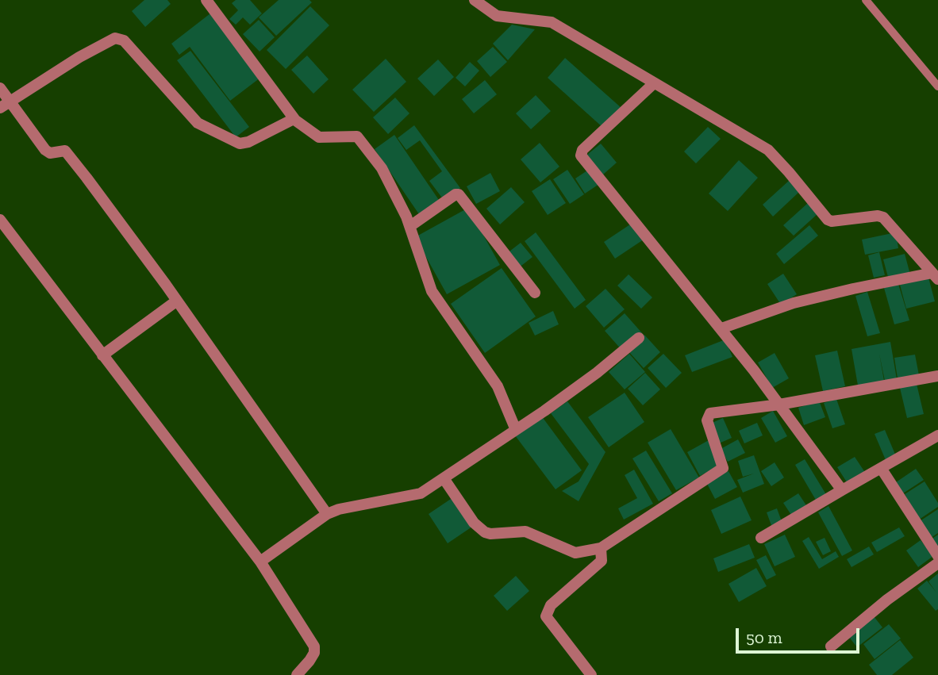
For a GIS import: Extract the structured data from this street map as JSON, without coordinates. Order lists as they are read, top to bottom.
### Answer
{
  "scale_bar": "50 m"
}
